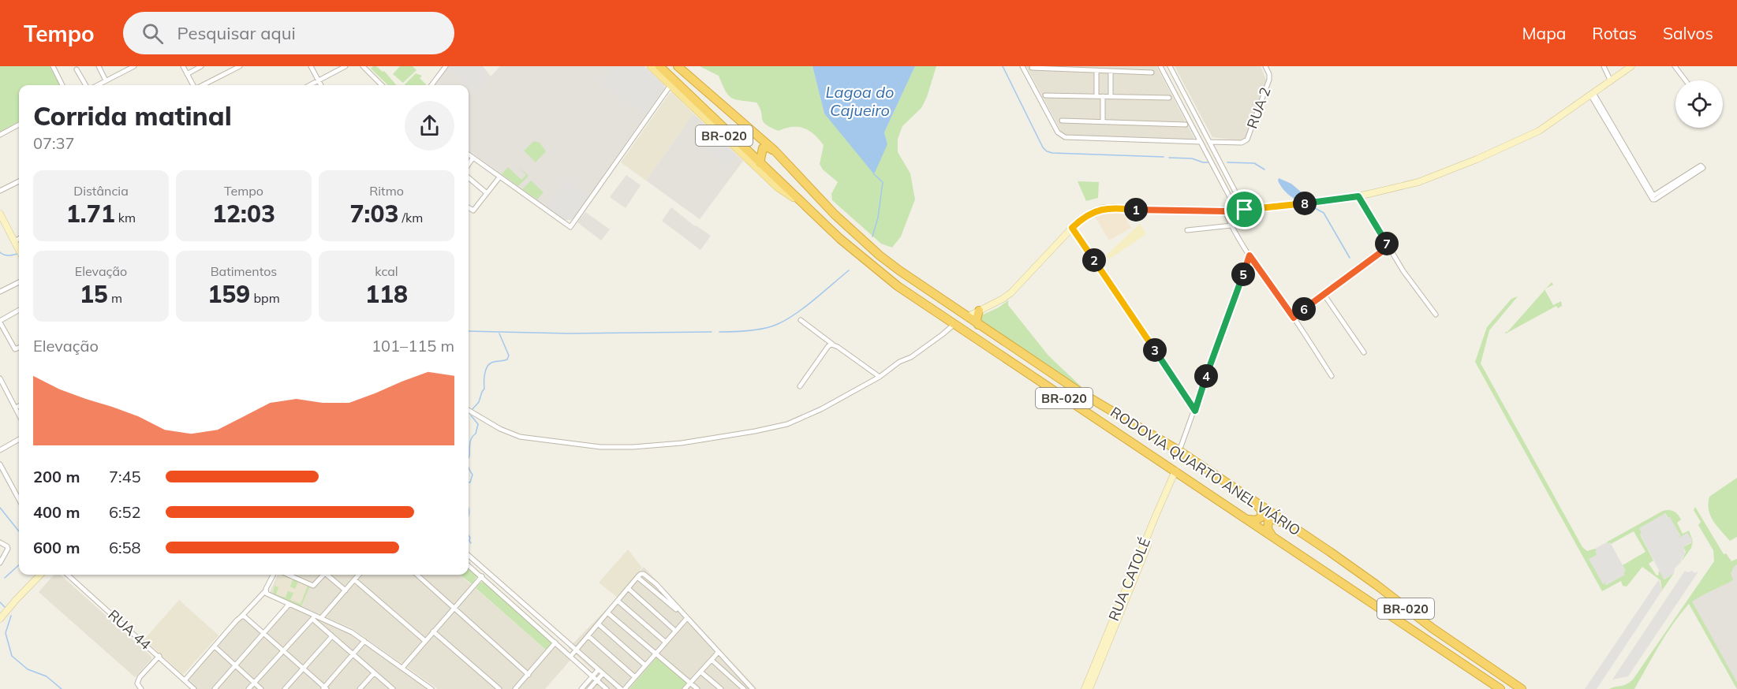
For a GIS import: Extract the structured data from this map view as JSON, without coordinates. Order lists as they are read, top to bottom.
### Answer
{
  "streets": {
    "highway": ["BR-020", "RODOVIA QUARTO ANEL VIÁRIO"],
    "street": ["RUA 2", "RUA CATOLÉ", "RUA 44"]
  },
  "crossings": [
    ["BR-020", "RODOVIA QUARTO ANEL VIÁRIO"],
    ["RODOVIA QUARTO ANEL VIÁRIO", "RUA CATOLÉ"]
  ],
  "water": ["Lagoa do Cajueiro"],
  "page": {
    "header": "Tempo",
    "search": "Pesquisar aqui",
    "nav": ["Mapa", "Rotas", "Salvos"],
    "heading": ["Corrida matinal", "07:37"],
    "stats": [
      ["Distância", "1.71 km"],
      ["Tempo", "12:03"],
      ["Ritmo", "7:03 /km"],
      ["Elevação", "15 m"],
      ["Batimentos", "159 bpm"],
      ["kcal", "118"]
    ],
    "pins": [
      "8",
      "1",
      "7",
      "2",
      "5",
      "6",
      "3",
      "4"
    ],
    "chart": ["Elevação", "101–115 m"],
    "list": [
      {
        "name": "200 m",
        "note": "7:45"
      },
      {
        "name": "400 m",
        "note": "6:52"
      },
      {
        "name": "600 m",
        "note": "6:58"
      }
    ]
  }
}
